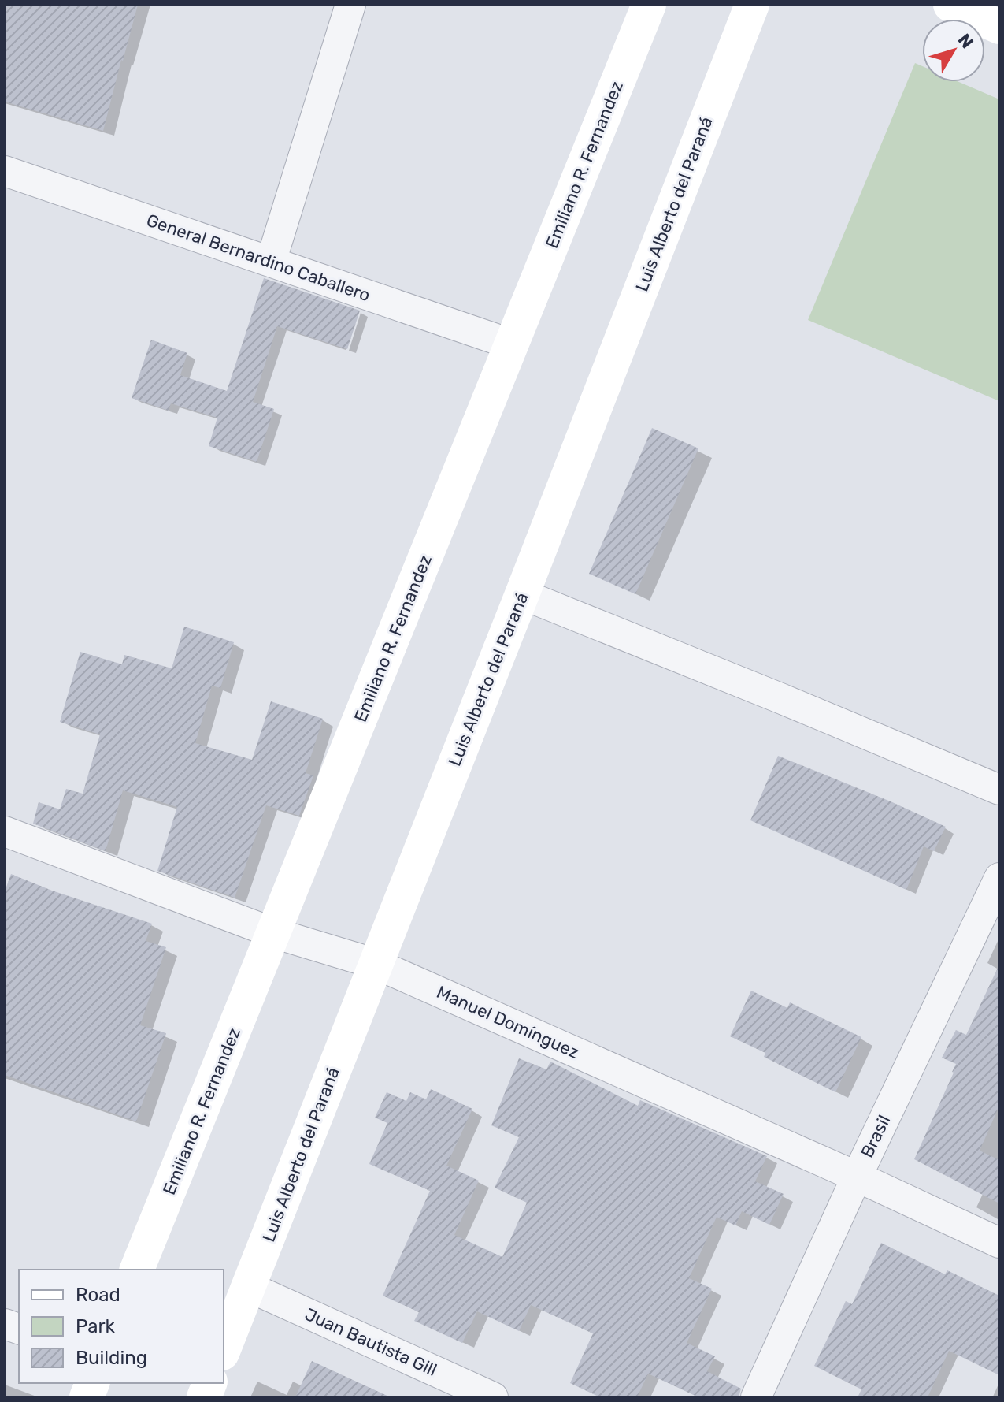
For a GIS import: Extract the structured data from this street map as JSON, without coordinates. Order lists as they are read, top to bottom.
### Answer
{
  "streets": {
    "main road": ["Emiliano R. Fernandez", "Luis Alberto del Paraná"],
    "street": [
      "General Bernardino Caballero",
      "Manuel Domínguez",
      "Brasil",
      "Juan Bautista Gill"
    ]
  },
  "crossings": [
    ["Emiliano R. Fernandez", "General Bernardino Caballero"],
    ["Emiliano R. Fernandez", "Manuel Domínguez"],
    ["Luis Alberto del Paraná", "Manuel Domínguez"],
    ["Luis Alberto del Paraná", "Juan Bautista Gill"],
    ["Manuel Domínguez", "Brasil"]
  ],
  "legend": ["Road", "Park", "Building"],
  "north": "top right"
}
